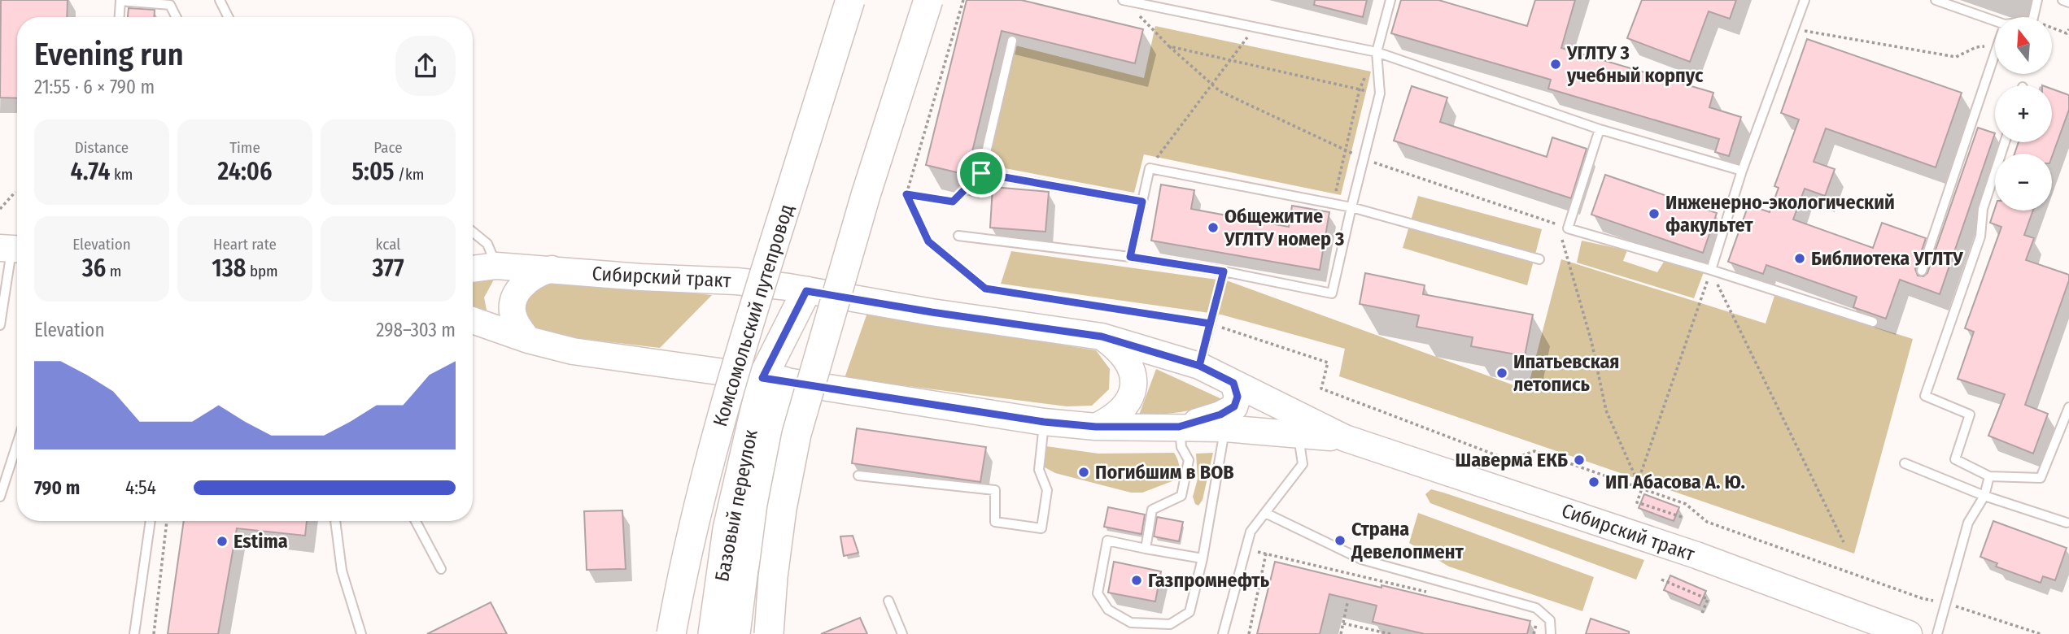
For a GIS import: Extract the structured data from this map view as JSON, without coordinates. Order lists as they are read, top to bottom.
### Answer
{
  "streets": {
    "main road": ["Сибирский тракт", "Комсомольский путепровод", "Базовый переулок"]
  },
  "crossings": [
    ["Сибирский тракт", "Комсомольский путепровод"],
    ["Сибирский тракт", "Базовый переулок"],
    ["Комсомольский путепровод", "Базовый переулок"]
  ],
  "places": [
    "УГЛТУ 3 учебный корпус",
    "Инженерно-экологический факультет",
    "Общежитие УГЛТУ номер 3",
    "Библиотека УГЛТУ",
    "Ипатьевская летопись",
    "Шаверма ЕКБ",
    "Погибшим в ВОВ",
    "ИП Абасова А. Ю.",
    "Страна Девелопмент",
    "Estima",
    "Газпромнефть"
  ],
  "north": "top",
  "page": {
    "map_buttons": ["+", "−"],
    "heading": ["Evening run", "21:55 · 6 × 790 m"],
    "stats": [
      ["Distance", "4.74 km"],
      ["Time", "24:06"],
      ["Pace", "5:05 /km"],
      ["Elevation", "36 m"],
      ["Heart rate", "138 bpm"],
      ["kcal", "377"]
    ],
    "chart": ["Elevation", "298–303 m"],
    "list": [
      {
        "name": "790 m",
        "note": "4:54"
      }
    ]
  }
}
